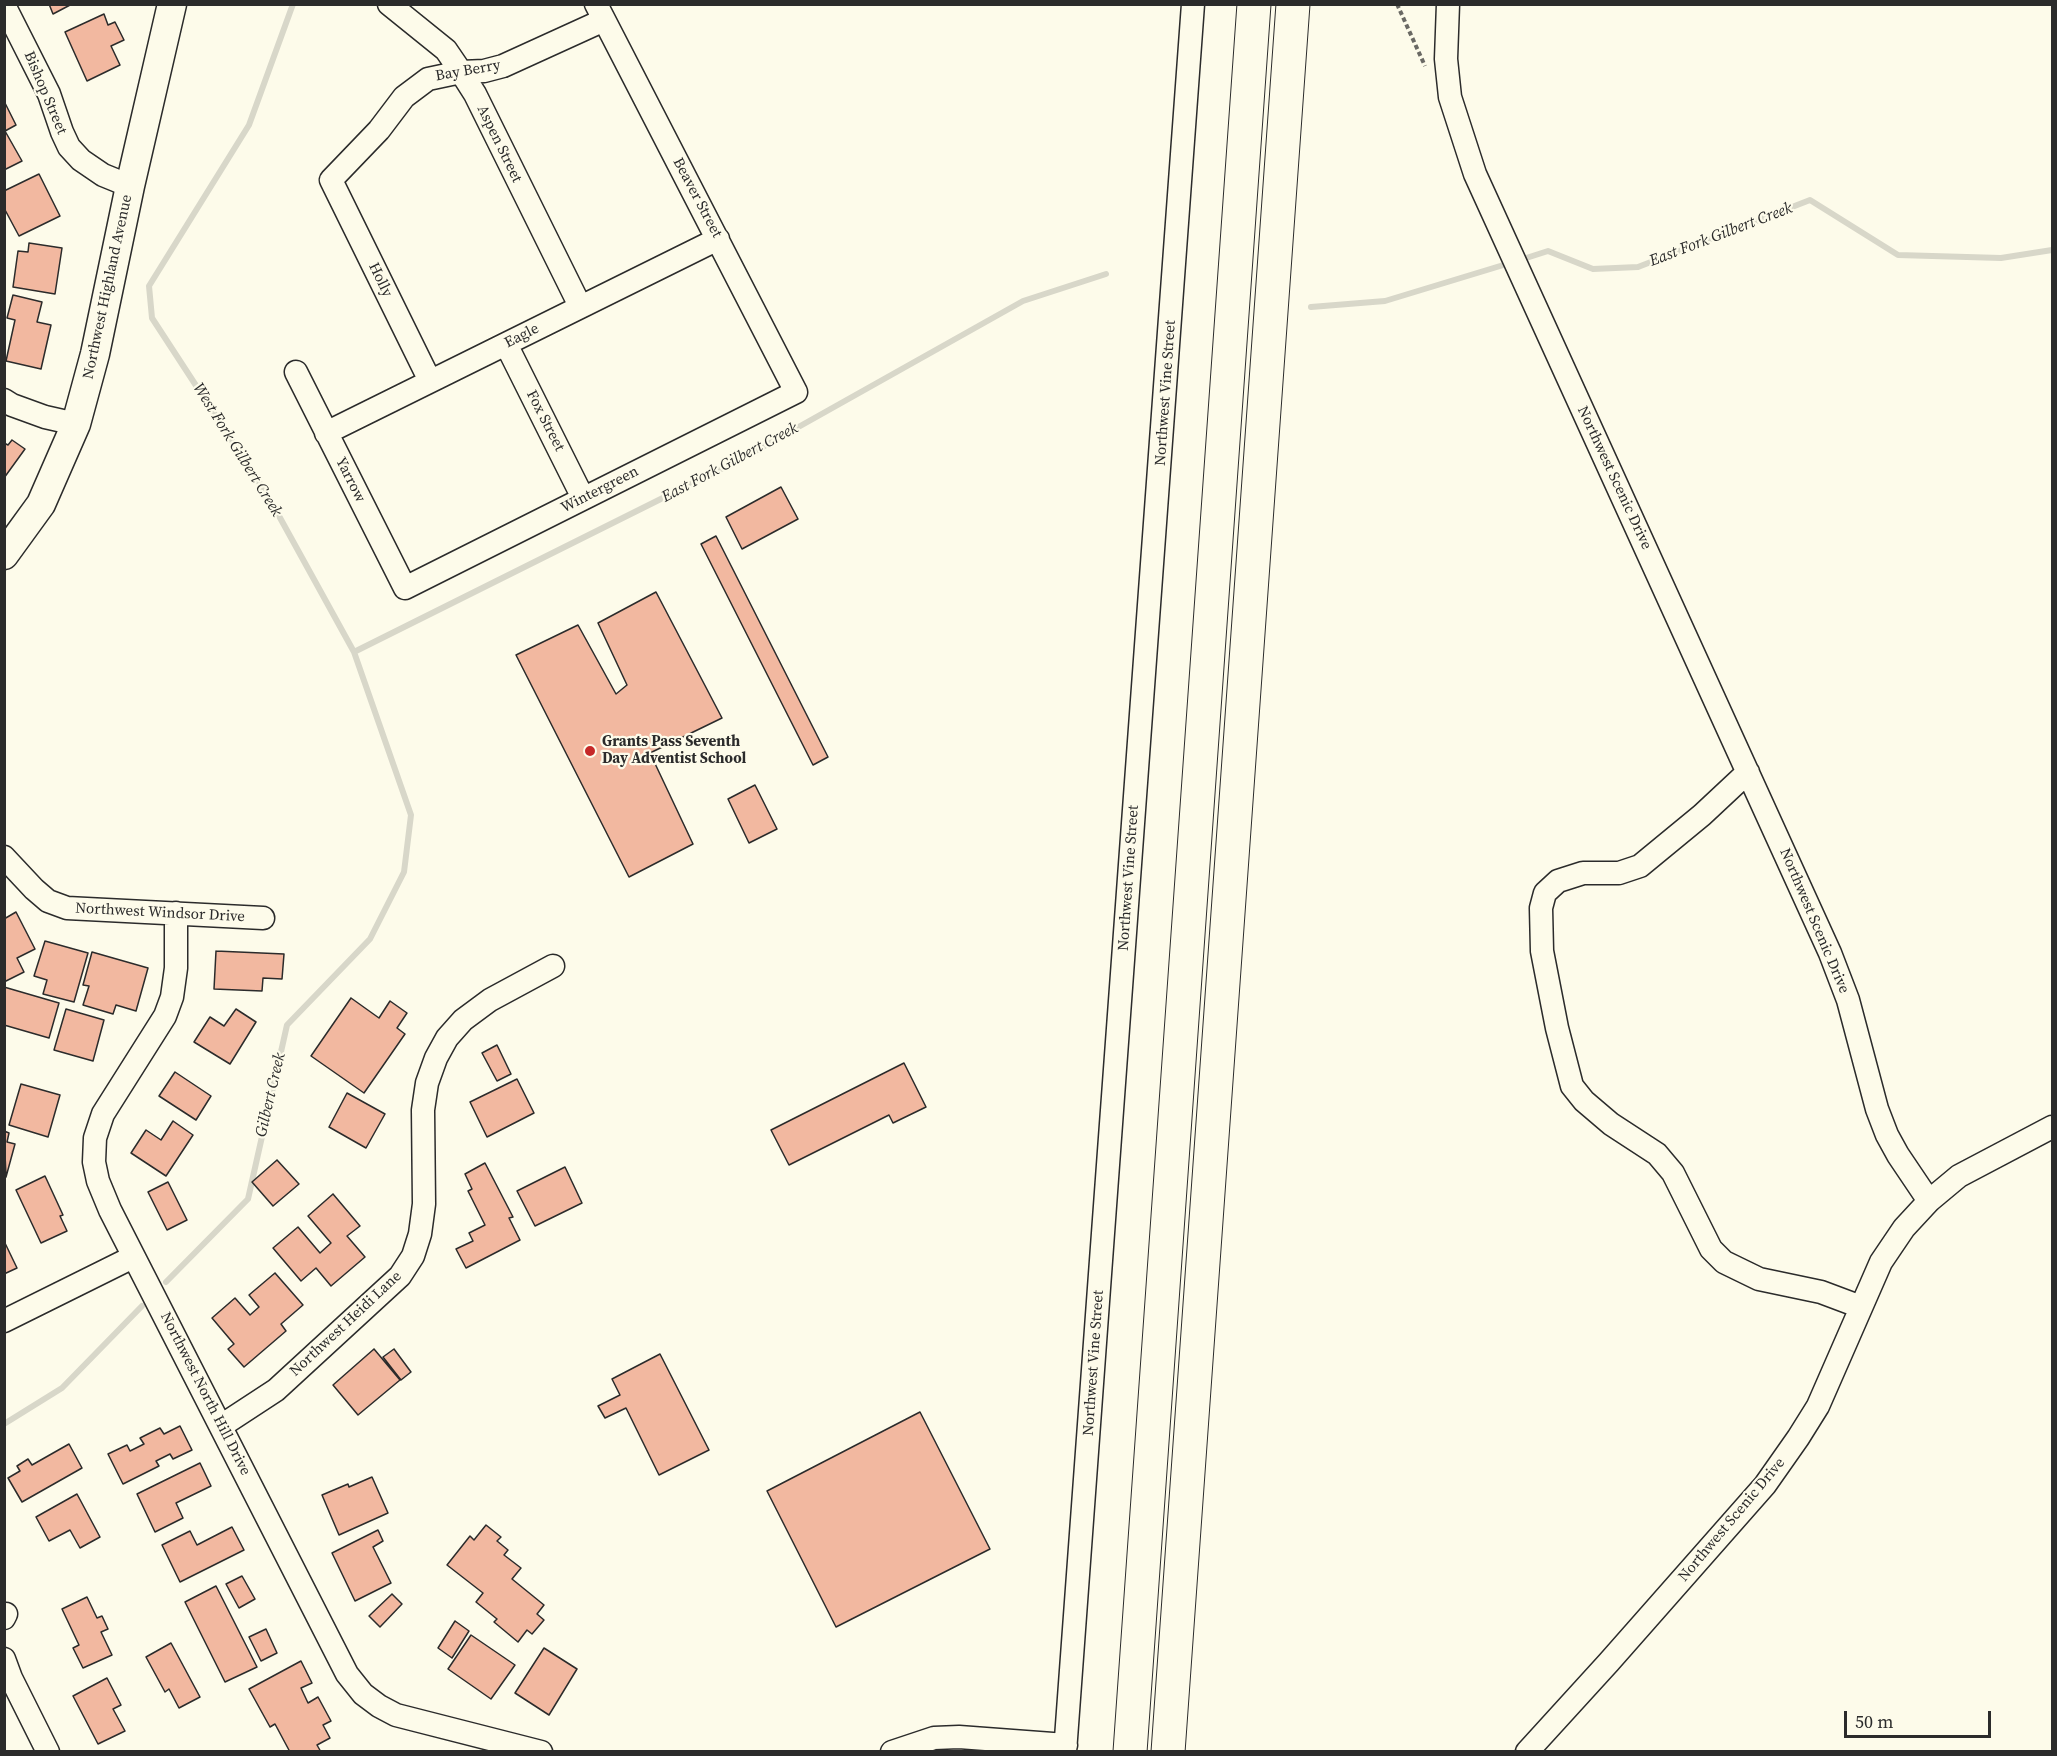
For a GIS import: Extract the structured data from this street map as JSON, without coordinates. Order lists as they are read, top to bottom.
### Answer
{
  "streets": {
    "main road": ["Northwest Highland Avenue"],
    "street": [
      "Bay Berry",
      "Bishop Street",
      "Aspen Street",
      "Beaver Street",
      "Holly",
      "Eagle",
      "Northwest Vine Street",
      "Fox Street",
      "Northwest Scenic Drive",
      "Yarrow",
      "Wintergreen",
      "Northwest Windsor Drive",
      "Northwest Heidi Lane",
      "Northwest North Hill Drive"
    ]
  },
  "crossings": [
    ["Bay Berry", "Aspen Street"],
    ["Bay Berry", "Beaver Street"],
    ["Bay Berry", "Holly"],
    ["Bishop Street", "Northwest Highland Avenue"],
    ["Aspen Street", "Eagle"],
    ["Beaver Street", "Eagle"],
    ["Beaver Street", "Wintergreen"],
    ["Holly", "Eagle"],
    ["Eagle", "Fox Street"],
    ["Eagle", "Yarrow"],
    ["Fox Street", "Wintergreen"],
    ["Yarrow", "Wintergreen"],
    ["Northwest Windsor Drive", "Northwest North Hill Drive"],
    ["Northwest Heidi Lane", "Northwest North Hill Drive"]
  ],
  "water": ["East Fork Gilbert Creek", "West Fork Gilbert Creek", "Gilbert Creek"],
  "places": ["Grants Pass Seventh Day Adventist School"],
  "scale_bar": "50 m"
}
